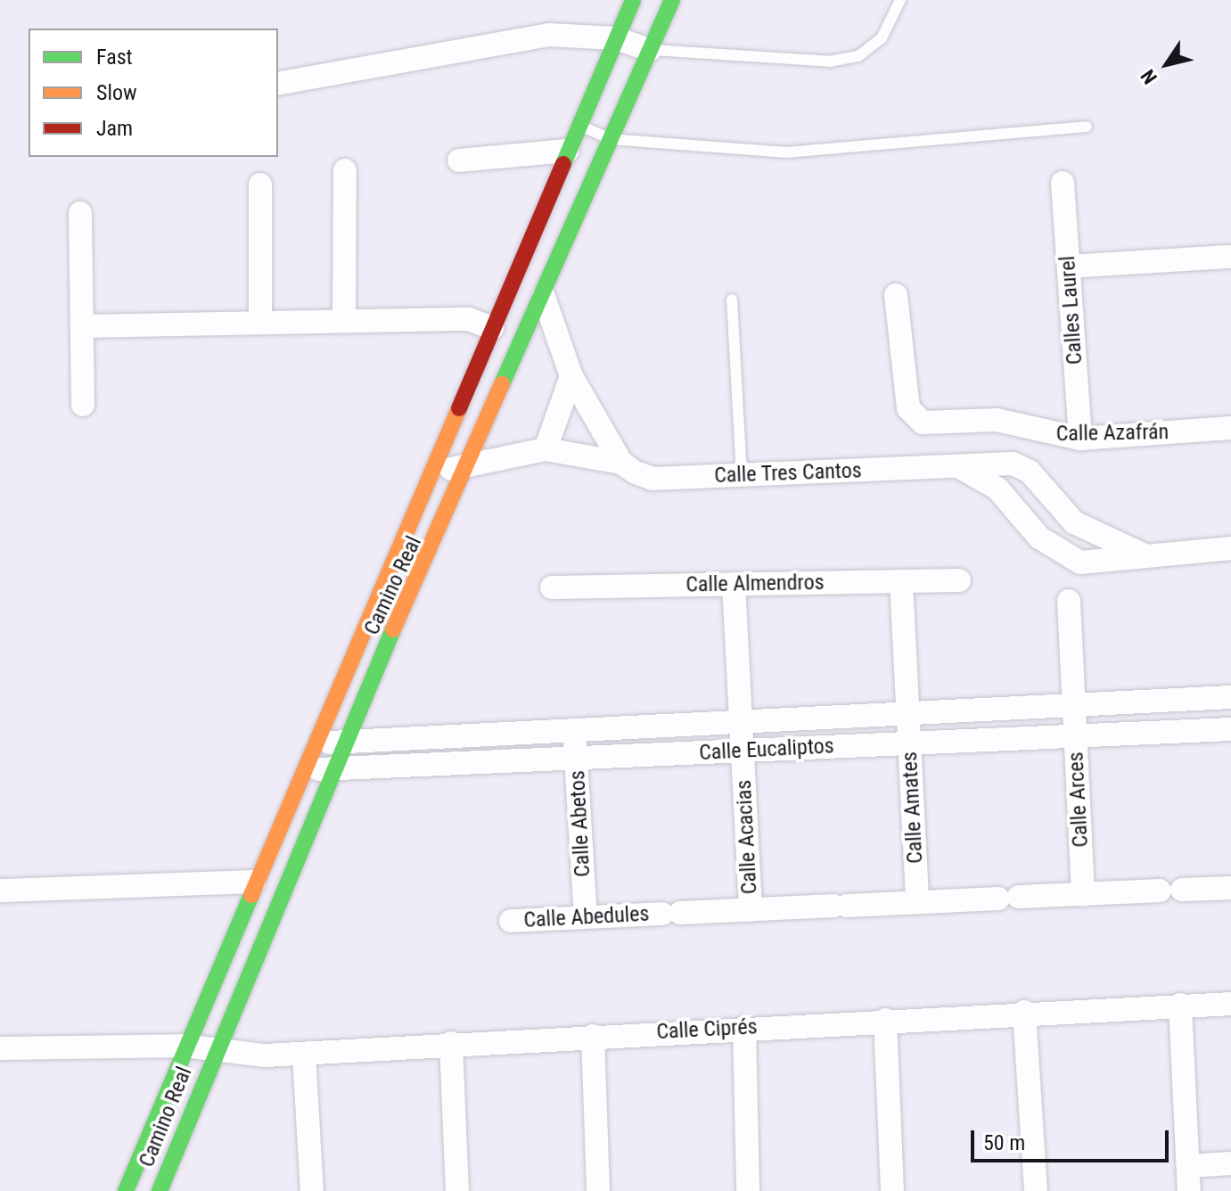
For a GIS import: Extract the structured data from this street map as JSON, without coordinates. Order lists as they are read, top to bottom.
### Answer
{
  "streets": {
    "street": [
      "Calles Laurel",
      "Calle Azafrán",
      "Calle Tres Cantos",
      "Calle Almendros",
      "Camino Real",
      "Calle Eucaliptos",
      "Calle Arces",
      "Calle Amates",
      "Calle Abetos",
      "Calle Acacias",
      "Calle Abedules",
      "Calle Ciprés"
    ]
  },
  "crossings": [
    ["Calles Laurel", "Calle Azafrán"],
    ["Calle Tres Cantos", "Camino Real"],
    ["Calle Almendros", "Calle Amates"],
    ["Calle Almendros", "Calle Acacias"],
    ["Camino Real", "Calle Eucaliptos"],
    ["Camino Real", "Calle Ciprés"],
    ["Calle Eucaliptos", "Calle Arces"],
    ["Calle Eucaliptos", "Calle Amates"],
    ["Calle Eucaliptos", "Calle Abetos"],
    ["Calle Eucaliptos", "Calle Acacias"],
    ["Calle Arces", "Calle Abedules"],
    ["Calle Amates", "Calle Abedules"],
    ["Calle Abetos", "Calle Abedules"],
    ["Calle Acacias", "Calle Abedules"]
  ],
  "legend": ["Fast", "Slow", "Jam"],
  "scale_bar": "50 m",
  "north": "bottom left"
}
